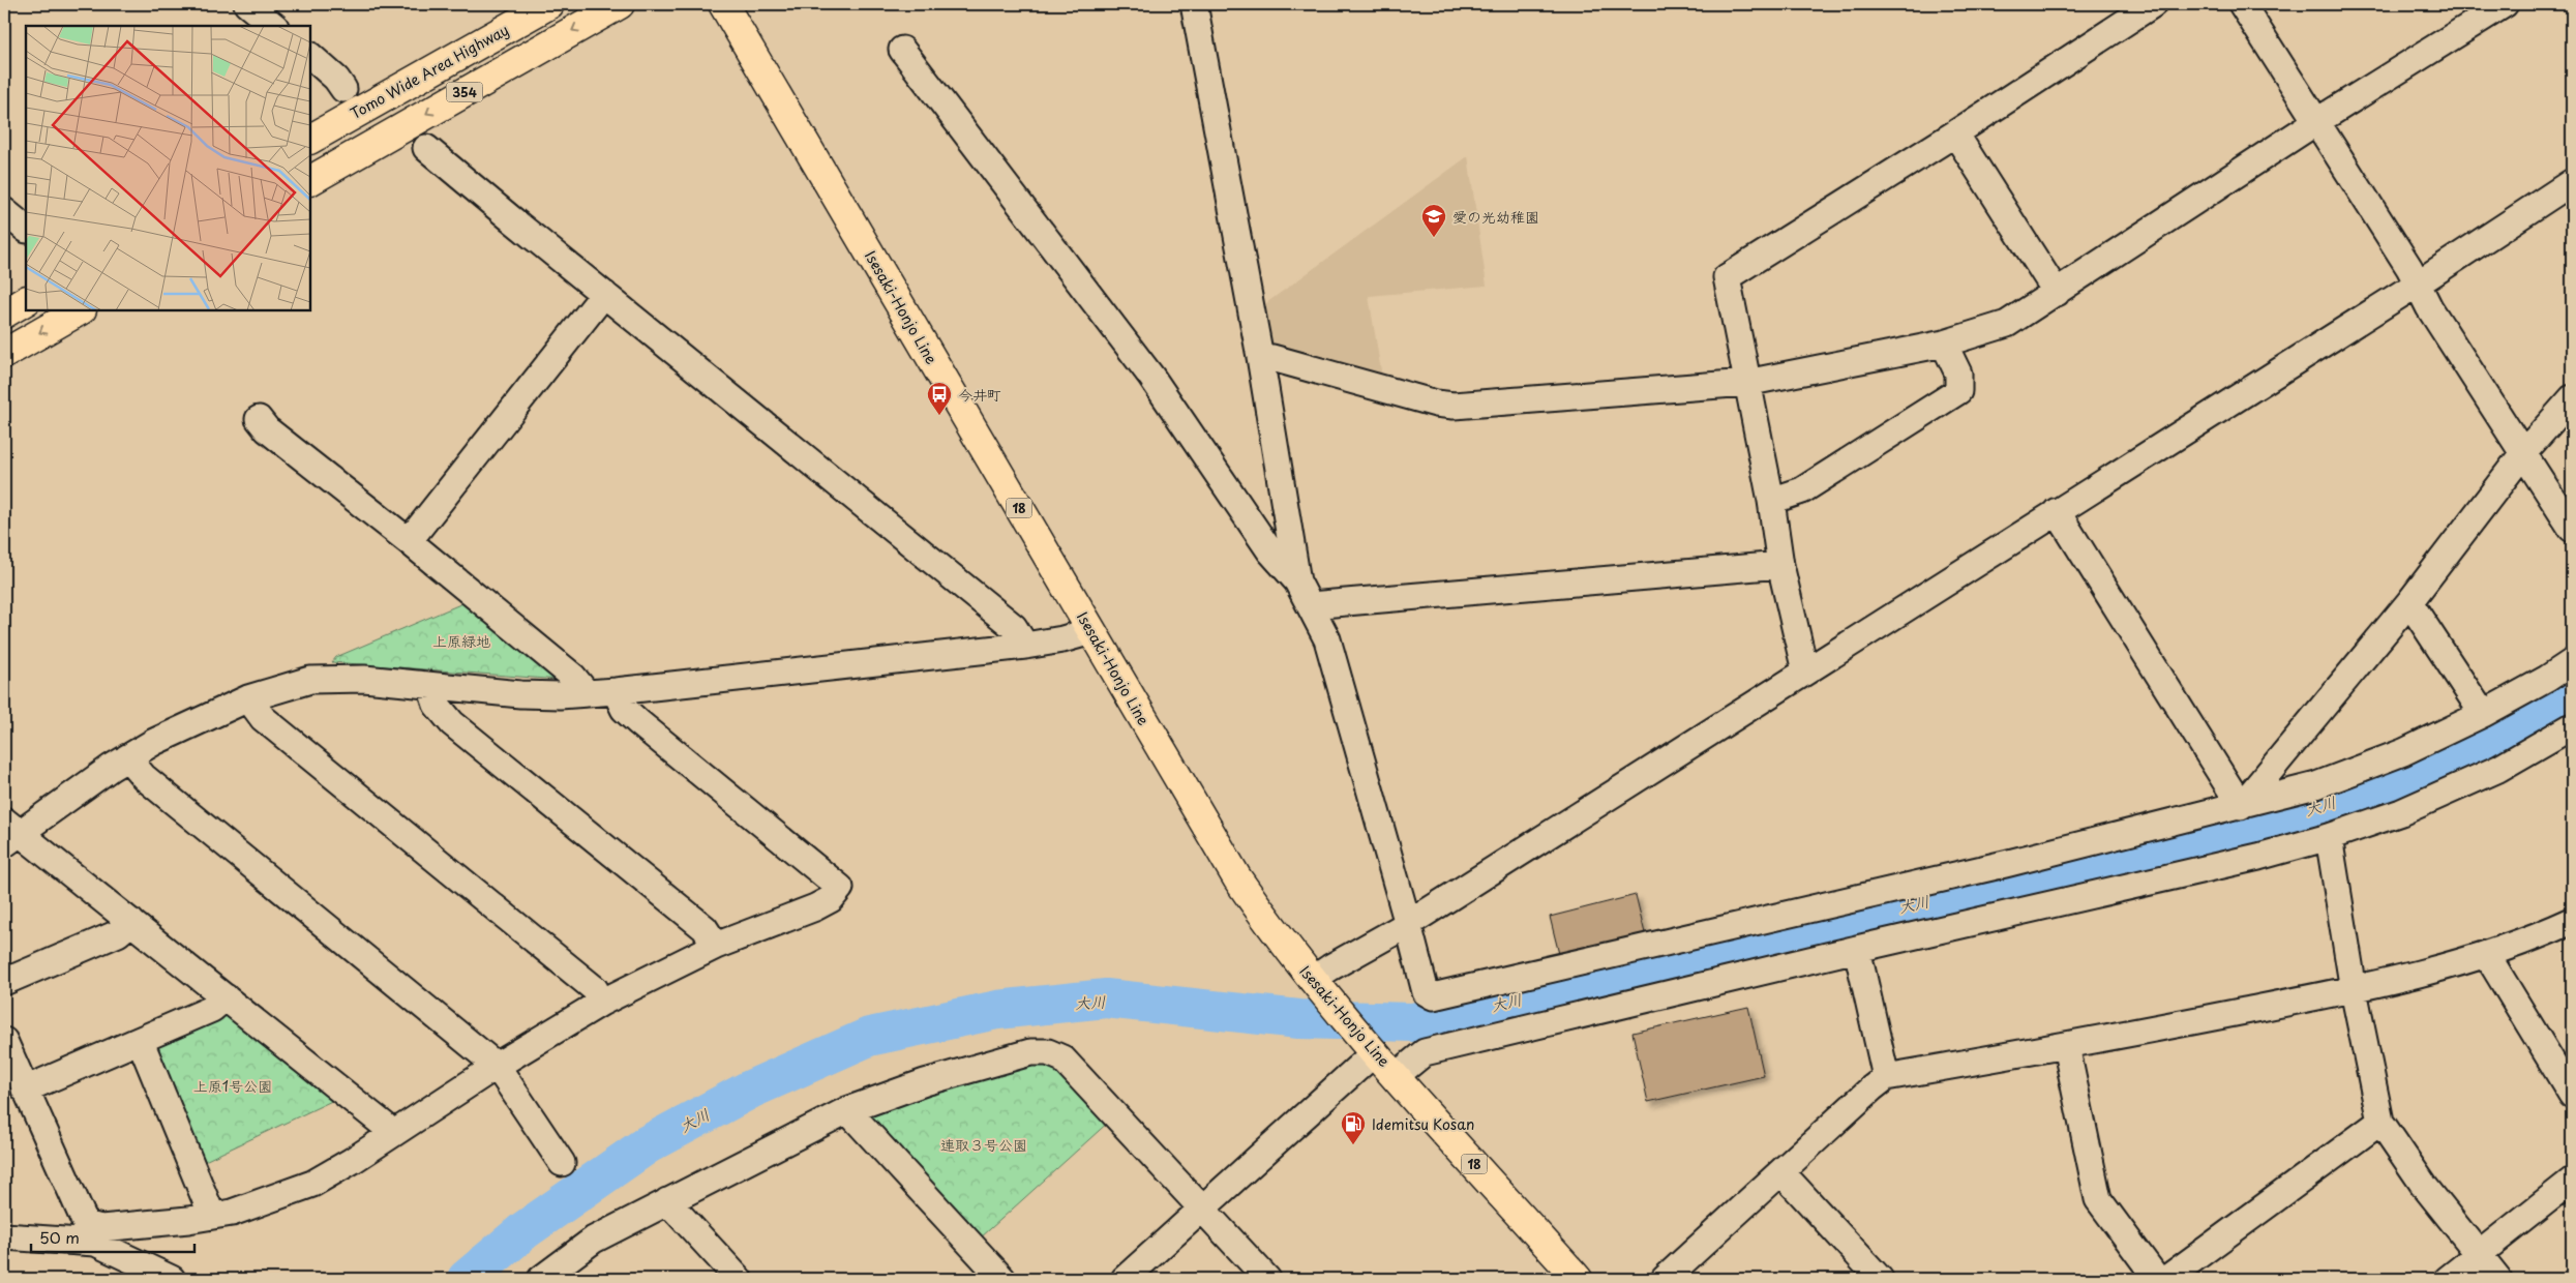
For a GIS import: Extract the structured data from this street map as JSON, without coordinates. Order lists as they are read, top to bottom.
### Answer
{
  "streets": {
    "main road": [
      "Tomo Wide Area Highway",
      "354",
      "Isesaki-Honjo Line",
      "18"
    ]
  },
  "water": ["大川"],
  "parks": ["上原緑地", "上原1号公園", "連取３号公園"],
  "places": {
    "school or university": ["愛の光幼稚園"],
    "bus stop": ["今井町"],
    "fuel station": ["Idemitsu Kosan"]
  },
  "scale_bar": "50 m"
}
